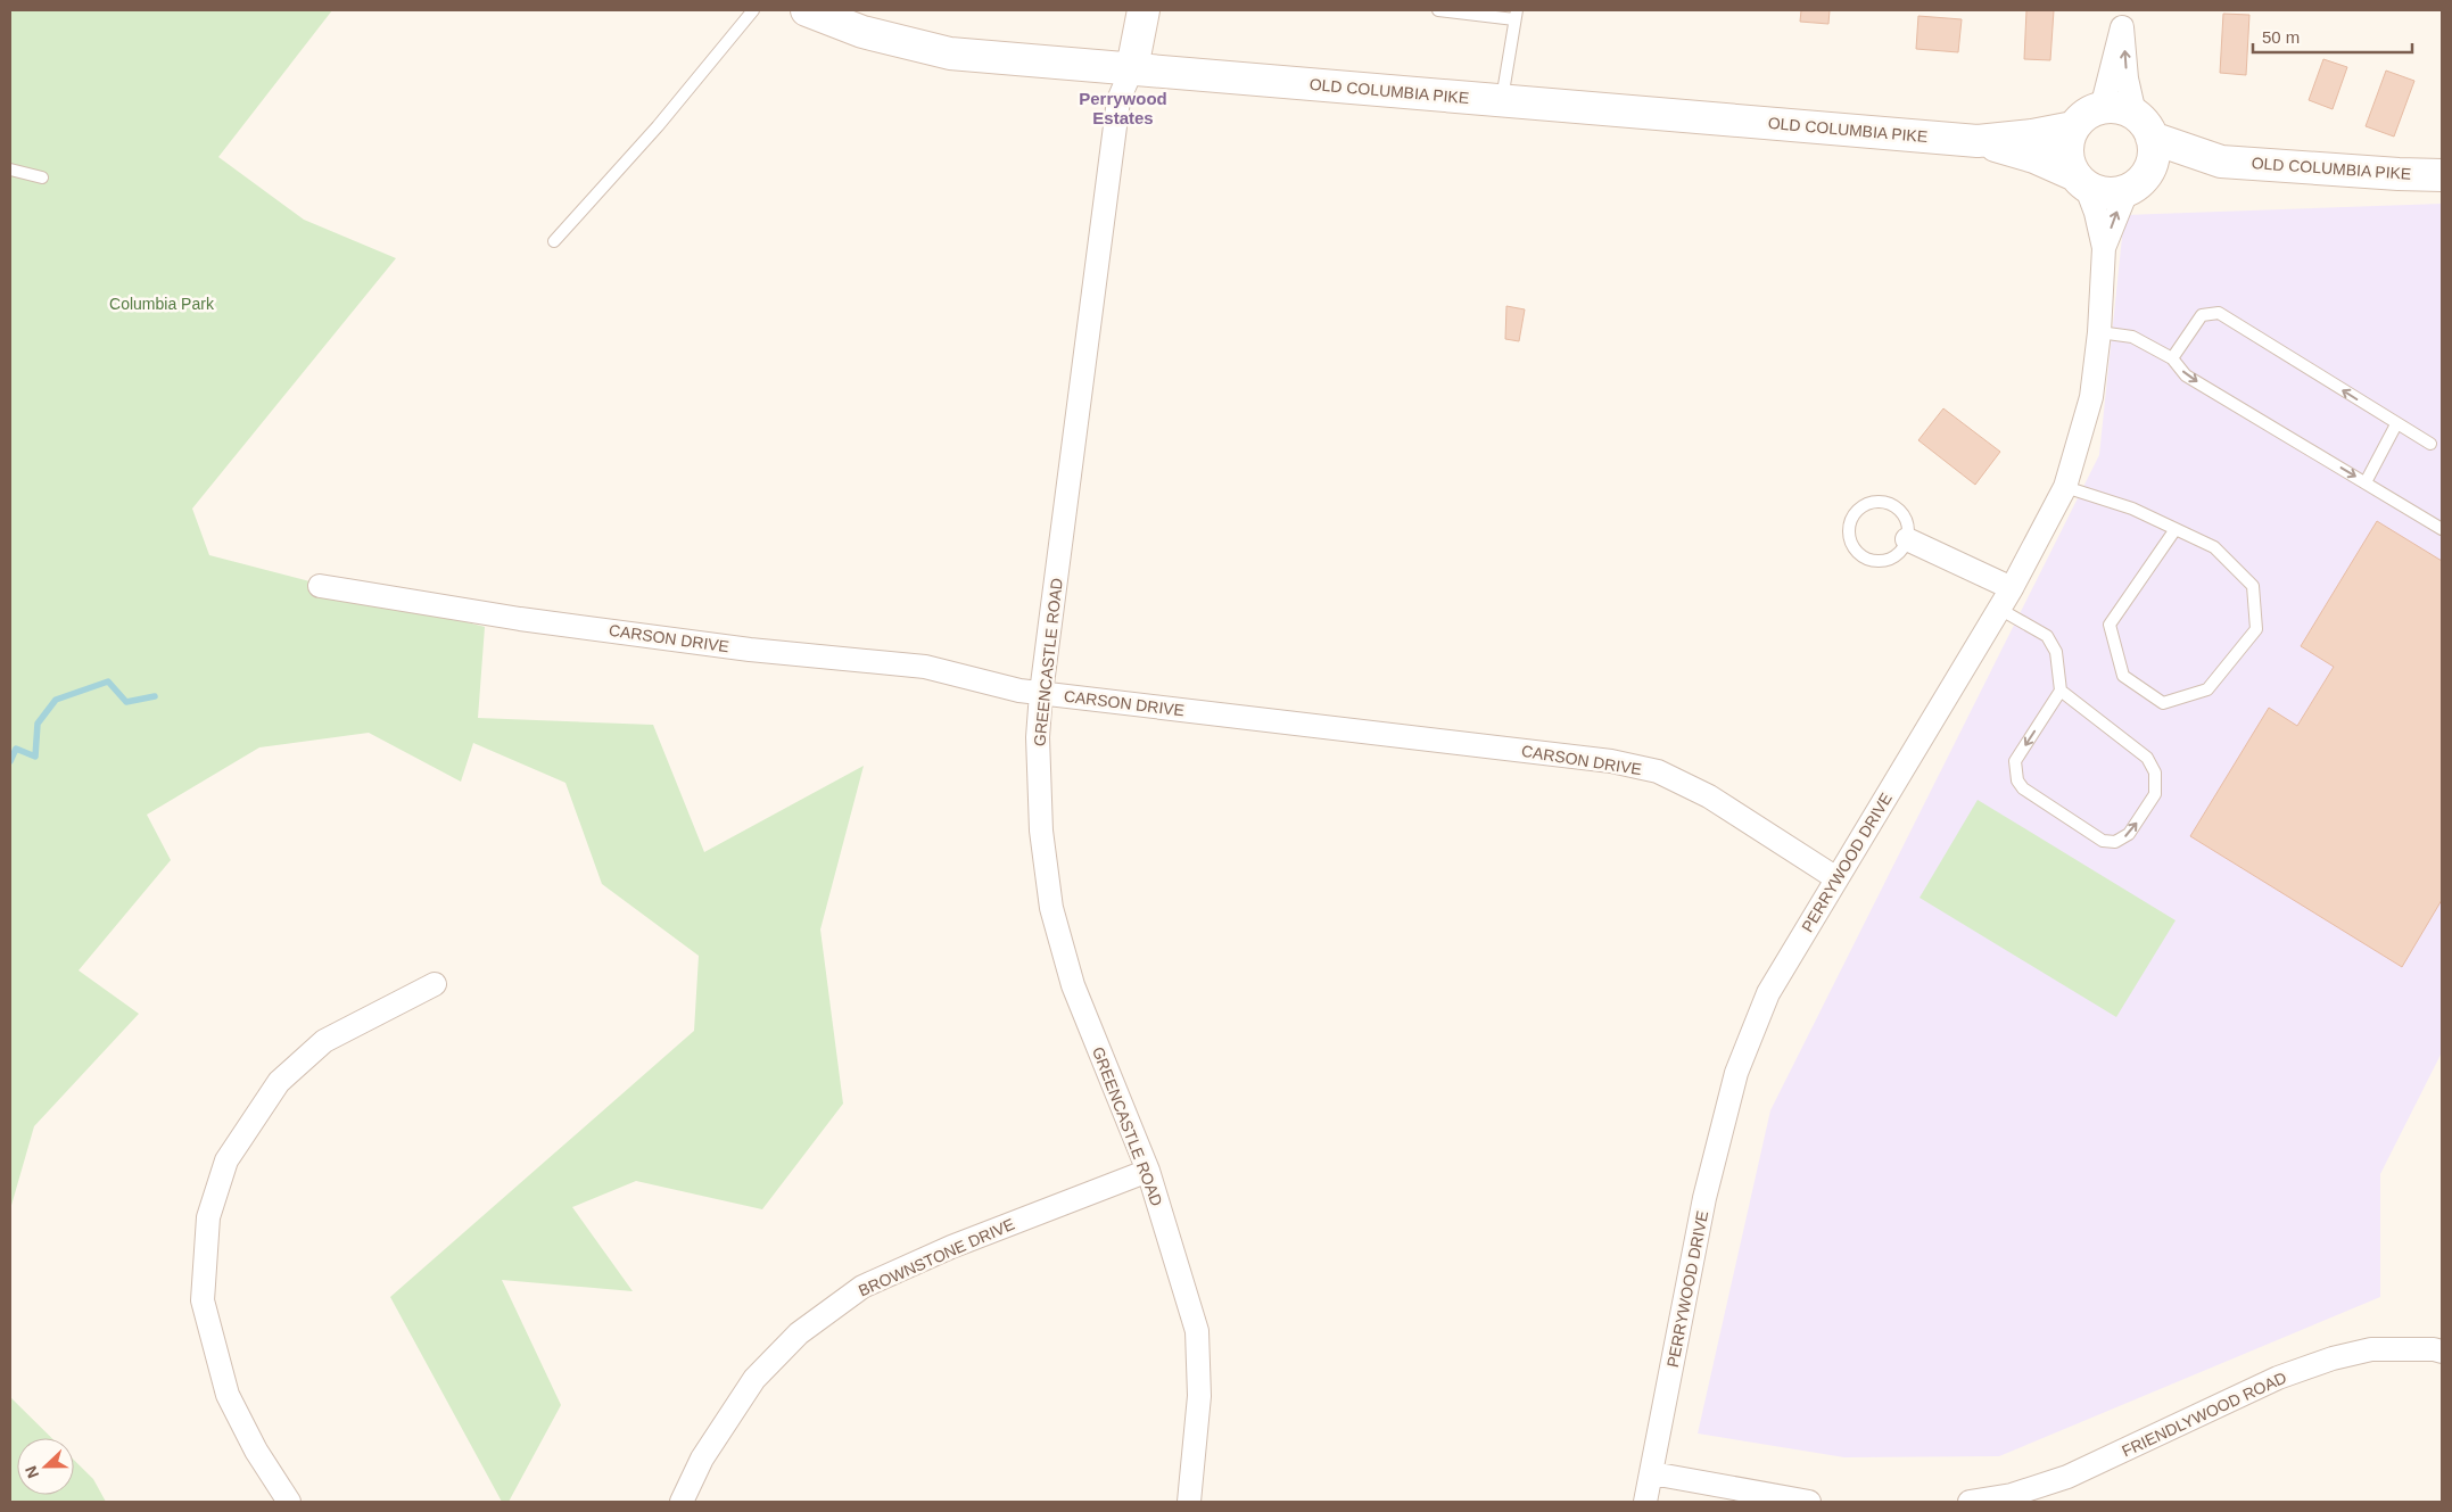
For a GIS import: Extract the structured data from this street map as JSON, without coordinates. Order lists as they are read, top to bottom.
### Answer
{
  "streets": {
    "main road": ["OLD COLUMBIA PIKE", "GREENCASTLE ROAD"],
    "street": [
      "CARSON DRIVE",
      "PERRYWOOD DRIVE",
      "BROWNSTONE DRIVE",
      "FRIENDLYWOOD ROAD"
    ]
  },
  "crossings": [
    ["OLD COLUMBIA PIKE", "GREENCASTLE ROAD"],
    ["OLD COLUMBIA PIKE", "PERRYWOOD DRIVE"],
    ["CARSON DRIVE", "GREENCASTLE ROAD"],
    ["CARSON DRIVE", "PERRYWOOD DRIVE"],
    ["GREENCASTLE ROAD", "BROWNSTONE DRIVE"]
  ],
  "districts": ["Perrywood Estates"],
  "parks": ["Columbia Park"],
  "scale_bar": "50 m",
  "north": "left"
}
